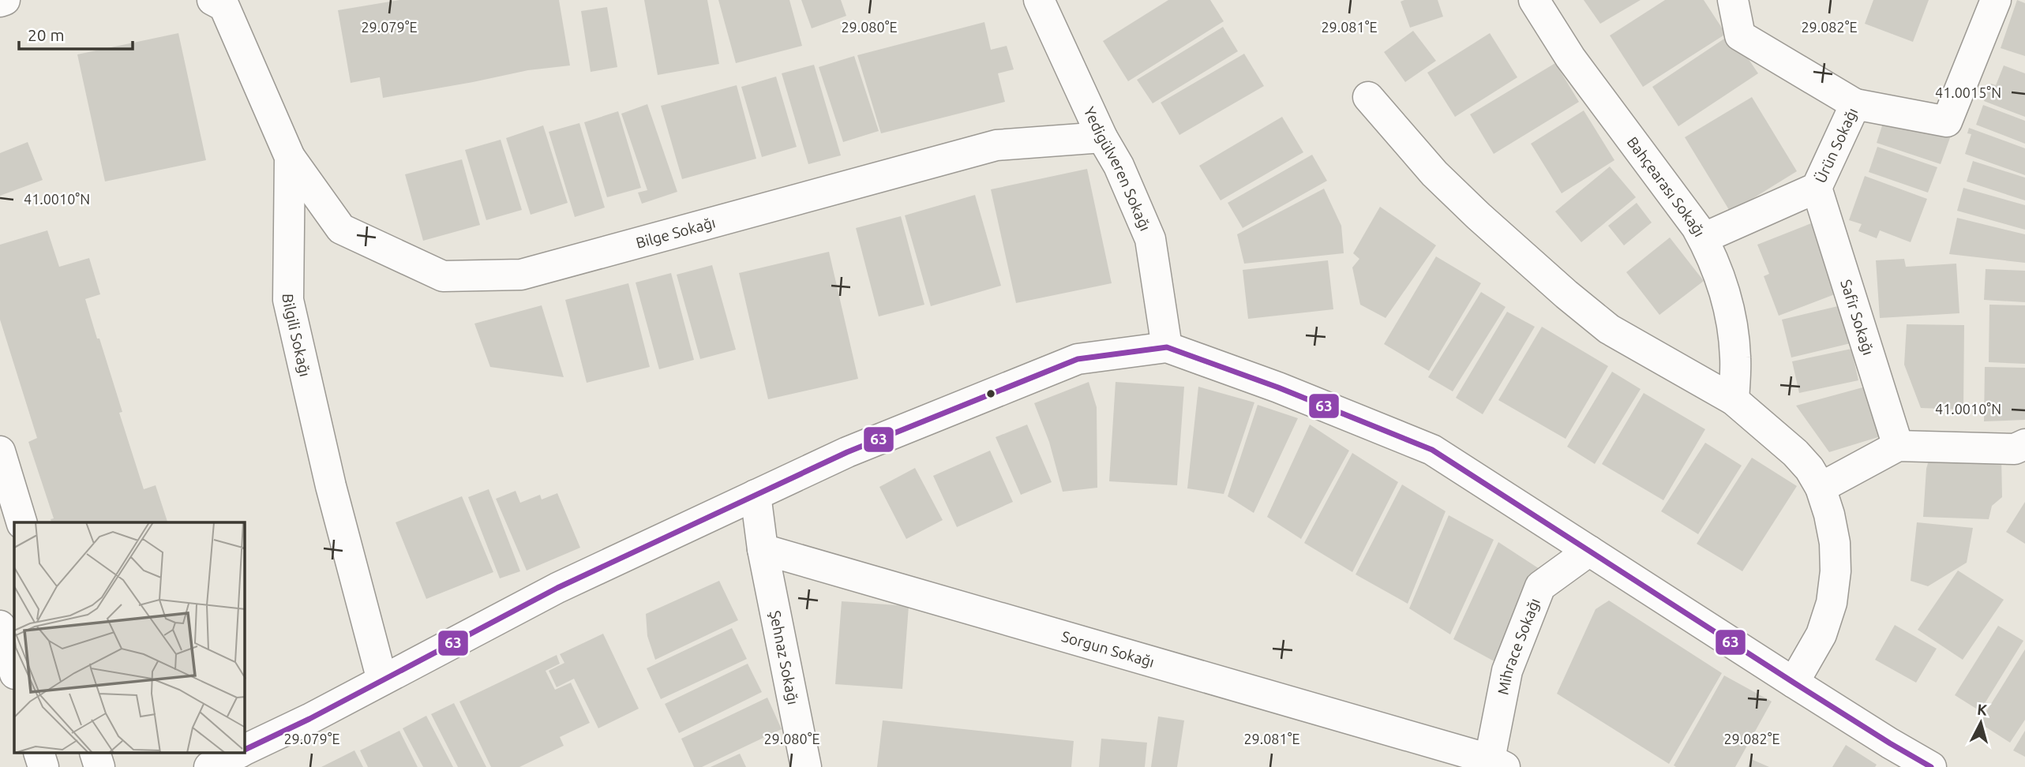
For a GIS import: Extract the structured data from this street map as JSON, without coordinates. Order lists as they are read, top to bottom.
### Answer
{
  "streets": {
    "street": [
      "Ürün Sokağı",
      "Yedigülveren Sokağı",
      "Bahçearası Sokağı",
      "Bilge Sokağı",
      "Safir Sokağı",
      "Bilgili Sokağı",
      "Mihrace Sokağı",
      "Sorgun Sokağı",
      "Şehnaz Sokağı"
    ]
  },
  "crossings": [
    ["Ürün Sokağı", "Bahçearası Sokağı"],
    ["Ürün Sokağı", "Safir Sokağı"],
    ["Yedigülveren Sokağı", "Bilge Sokağı"],
    ["Bilge Sokağı", "Bilgili Sokağı"],
    ["Mihrace Sokağı", "Sorgun Sokağı"],
    ["Sorgun Sokağı", "Şehnaz Sokağı"]
  ],
  "lines": ["transit line 63"],
  "scale_bar": "20 m",
  "north": "top",
  "coordinates": [
    "29.079°E",
    "29.080°E",
    "29.081°E",
    "29.082°E",
    "41.0015°N",
    "41.0010°N"
  ]
}
